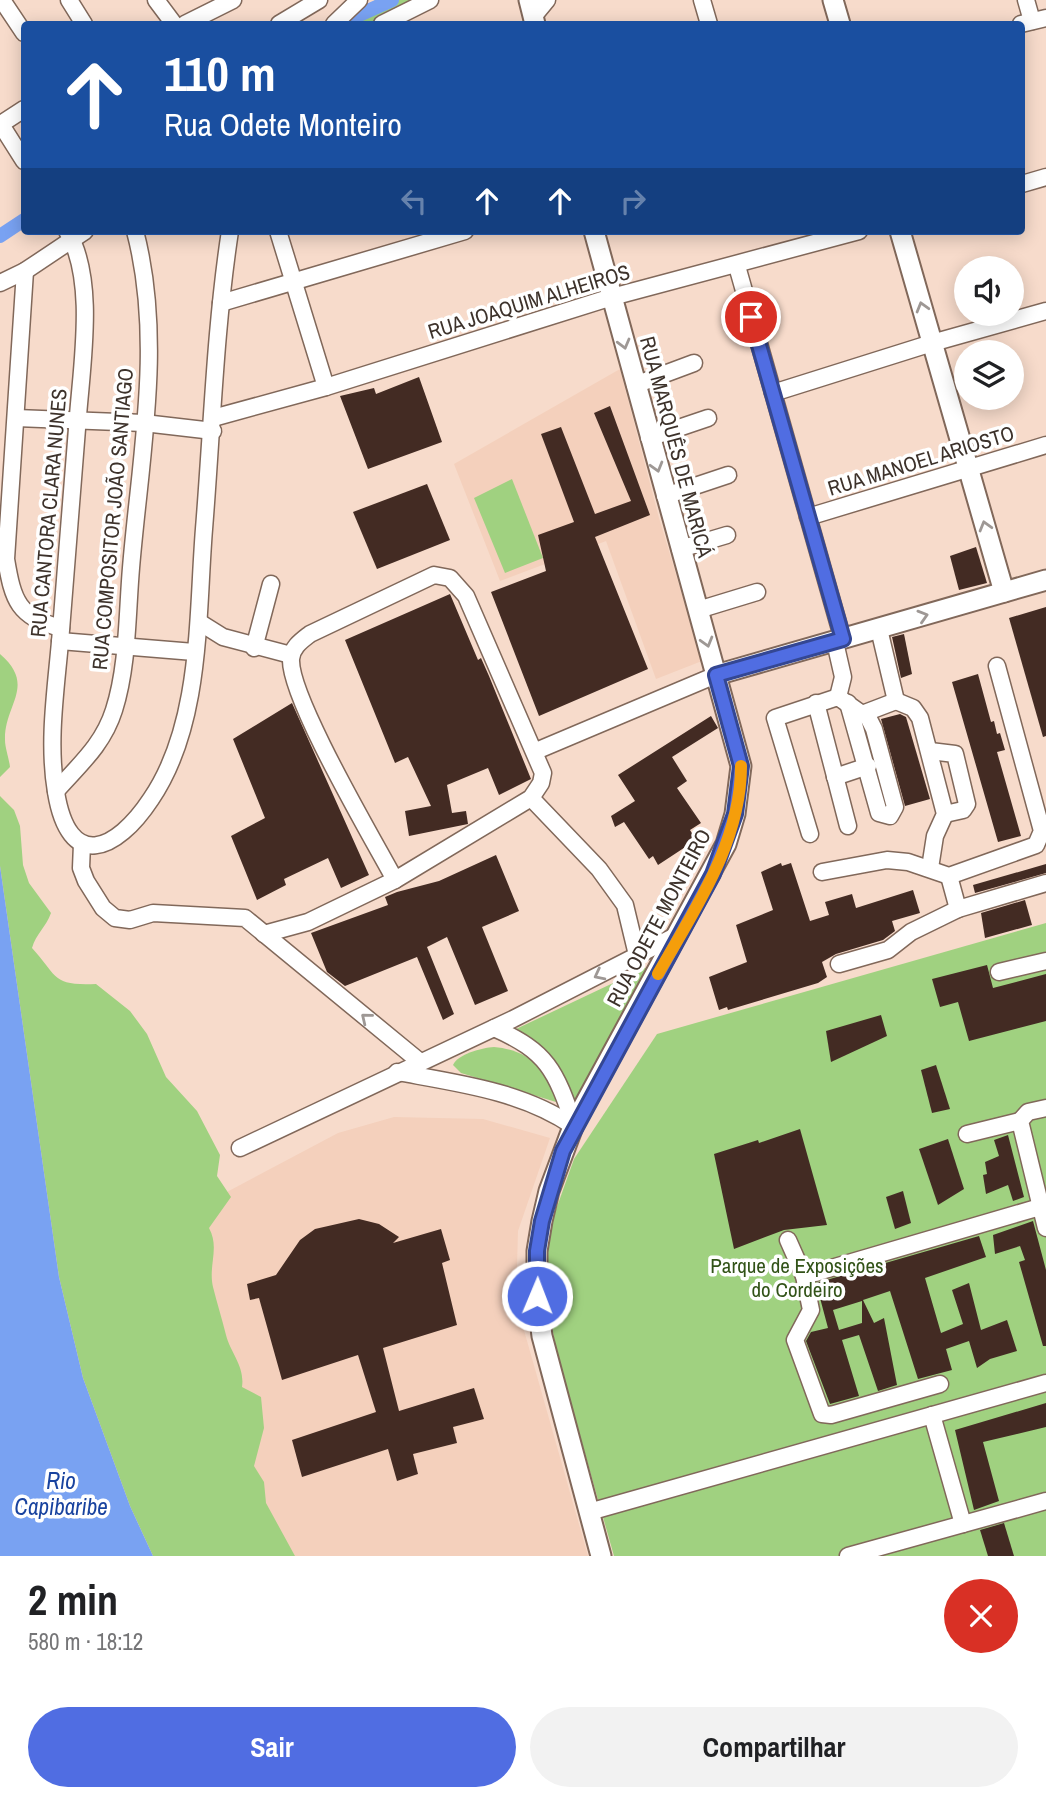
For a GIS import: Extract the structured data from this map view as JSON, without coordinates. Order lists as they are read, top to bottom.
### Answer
{
  "streets": {
    "main road": ["RUA MARQUÊS DE MARICÁ", "RUA ODETE MONTEIRO"],
    "street": [
      "RUA JOAQUIM ALHEIROS",
      "RUA MANOEL ARIOSTO",
      "RUA CANTORA CLARA NUNES",
      "RUA COMPOSITOR JOÃO SANTIAGO"
    ]
  },
  "crossings": [
    ["RUA JOAQUIM ALHEIROS", "RUA MARQUÊS DE MARICÁ"],
    ["RUA MARQUÊS DE MARICÁ", "RUA ODETE MONTEIRO"],
    ["RUA CANTORA CLARA NUNES", "RUA COMPOSITOR JOÃO SANTIAGO"]
  ],
  "one_way": ["RUA MARQUÊS DE MARICÁ"],
  "water": ["Rio Capibaribe"],
  "parks": ["Parque de Exposições do Cordeiro"],
  "page": {
    "turn": ["110 m", "Rua Odete Monteiro"],
    "heading": ["2 min", "580 m · 18:12"],
    "buttons": ["Sair", "Compartilhar"]
  }
}
